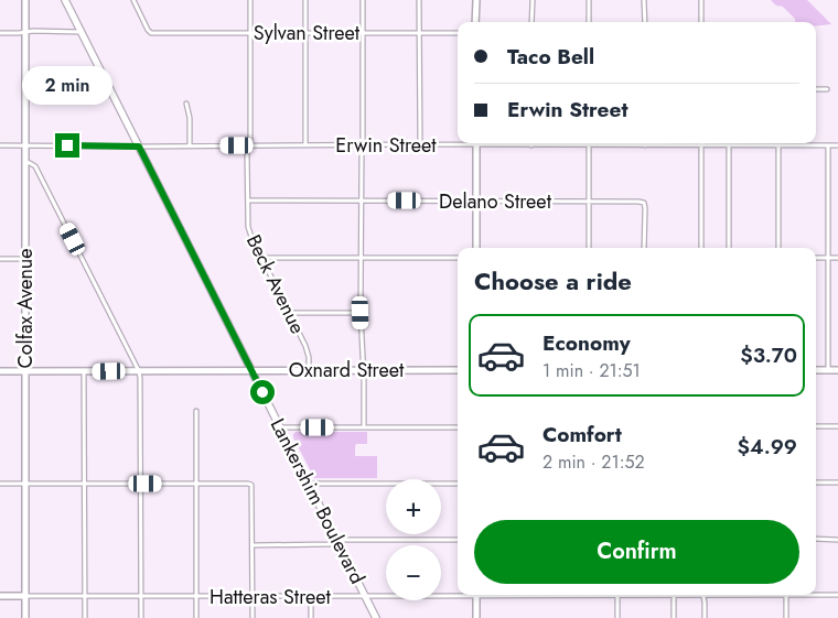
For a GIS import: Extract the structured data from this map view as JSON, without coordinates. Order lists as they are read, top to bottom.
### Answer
{
  "streets": {
    "main road": [
      "Colfax Avenue",
      "Oxnard Street",
      "Lankershim Boulevard",
      "Hatteras Street"
    ],
    "street": [
      "Sylvan Street",
      "Erwin Street",
      "Delano Street",
      "Beck Avenue"
    ]
  },
  "crossings": [
    ["Sylvan Street", "Beck Avenue"],
    ["Erwin Street", "Beck Avenue"],
    ["Erwin Street", "Colfax Avenue"],
    ["Erwin Street", "Lankershim Boulevard"],
    ["Delano Street", "Beck Avenue"],
    ["Beck Avenue", "Oxnard Street"],
    ["Colfax Avenue", "Oxnard Street"],
    ["Colfax Avenue", "Hatteras Street"],
    ["Oxnard Street", "Lankershim Boulevard"],
    ["Lankershim Boulevard", "Hatteras Street"]
  ],
  "page": {
    "banner": ["Taco Bell", "Erwin Street"],
    "bubble": "2 min",
    "heading": "Choose a ride",
    "list": [
      {
        "name": "Economy",
        "note": "1 min · 21:51",
        "value": "$3.70"
      },
      {
        "name": "Comfort",
        "note": "2 min · 21:52",
        "value": "$4.99"
      }
    ],
    "map_buttons": ["+", "−"],
    "buttons": "Confirm"
  }
}
